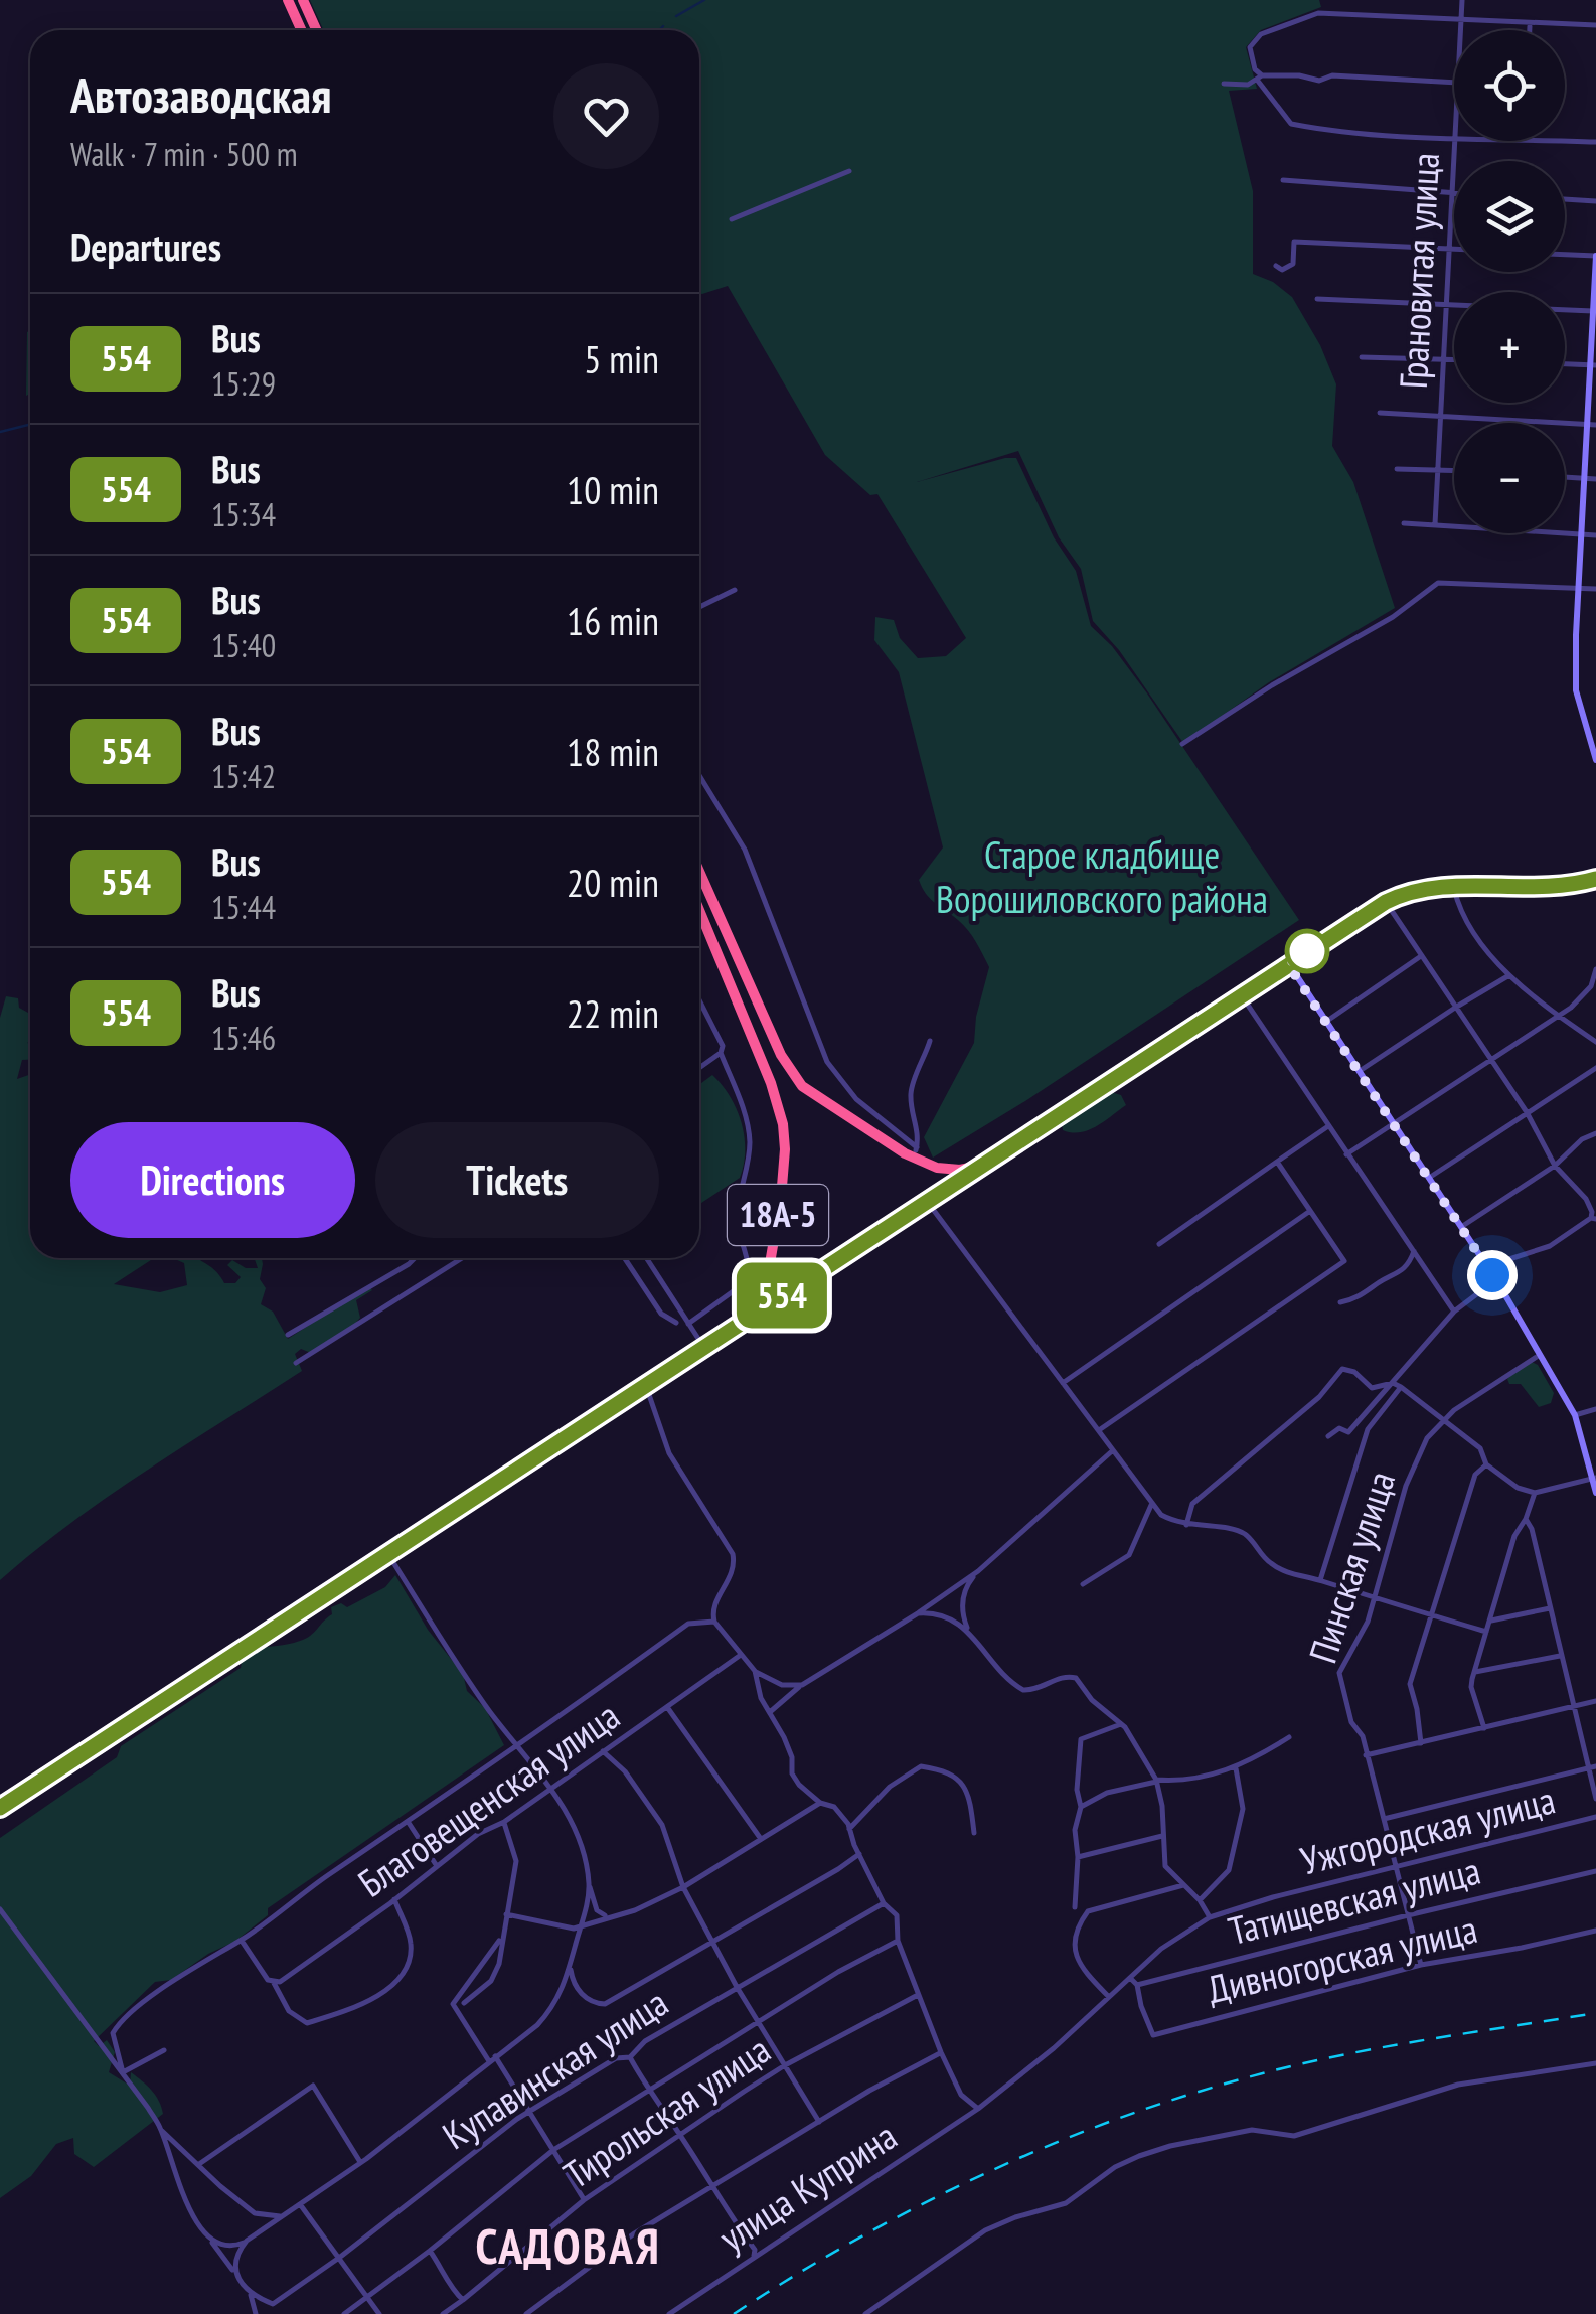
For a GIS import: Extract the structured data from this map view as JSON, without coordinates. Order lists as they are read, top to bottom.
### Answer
{
  "streets": {
    "highway": ["18А-5"],
    "street": [
      "Грановитая улица",
      "Пинская улица",
      "Благовещенская улица",
      "Ужгородская улица",
      "Татищевская улица",
      "Дивногорская улица",
      "Купавинская улица",
      "Тирольская улица",
      "улица Куприна"
    ]
  },
  "crossings": [
    ["Пинская улица", "Ужгородская улица"],
    ["Пинская улица", "Татищевская улица"],
    ["Пинская улица", "Дивногорская улица"],
    ["Ужгородская улица", "улица Куприна"],
    ["Татищевская улица", "Дивногорская улица"]
  ],
  "districts": ["САДОВАЯ"],
  "parks": ["Старое кладбище Ворошиловского района"],
  "lines": ["bus line 554"],
  "page": {
    "on_map": "554",
    "map_buttons": ["+", "−"],
    "heading": [
      ["Автозаводская", "Walk · 7 min · 500 m"],
      "Departures"
    ],
    "list": [
      {
        "mark": "554",
        "name": "Bus",
        "note": "15:29",
        "value": "5 min"
      },
      {
        "mark": "554",
        "name": "Bus",
        "note": "15:34",
        "value": "10 min"
      },
      {
        "mark": "554",
        "name": "Bus",
        "note": "15:40",
        "value": "16 min"
      },
      {
        "mark": "554",
        "name": "Bus",
        "note": "15:42",
        "value": "18 min"
      },
      {
        "mark": "554",
        "name": "Bus",
        "note": "15:44",
        "value": "20 min"
      },
      {
        "mark": "554",
        "name": "Bus",
        "note": "15:46",
        "value": "22 min"
      }
    ],
    "buttons": ["Directions", "Tickets"]
  }
}
